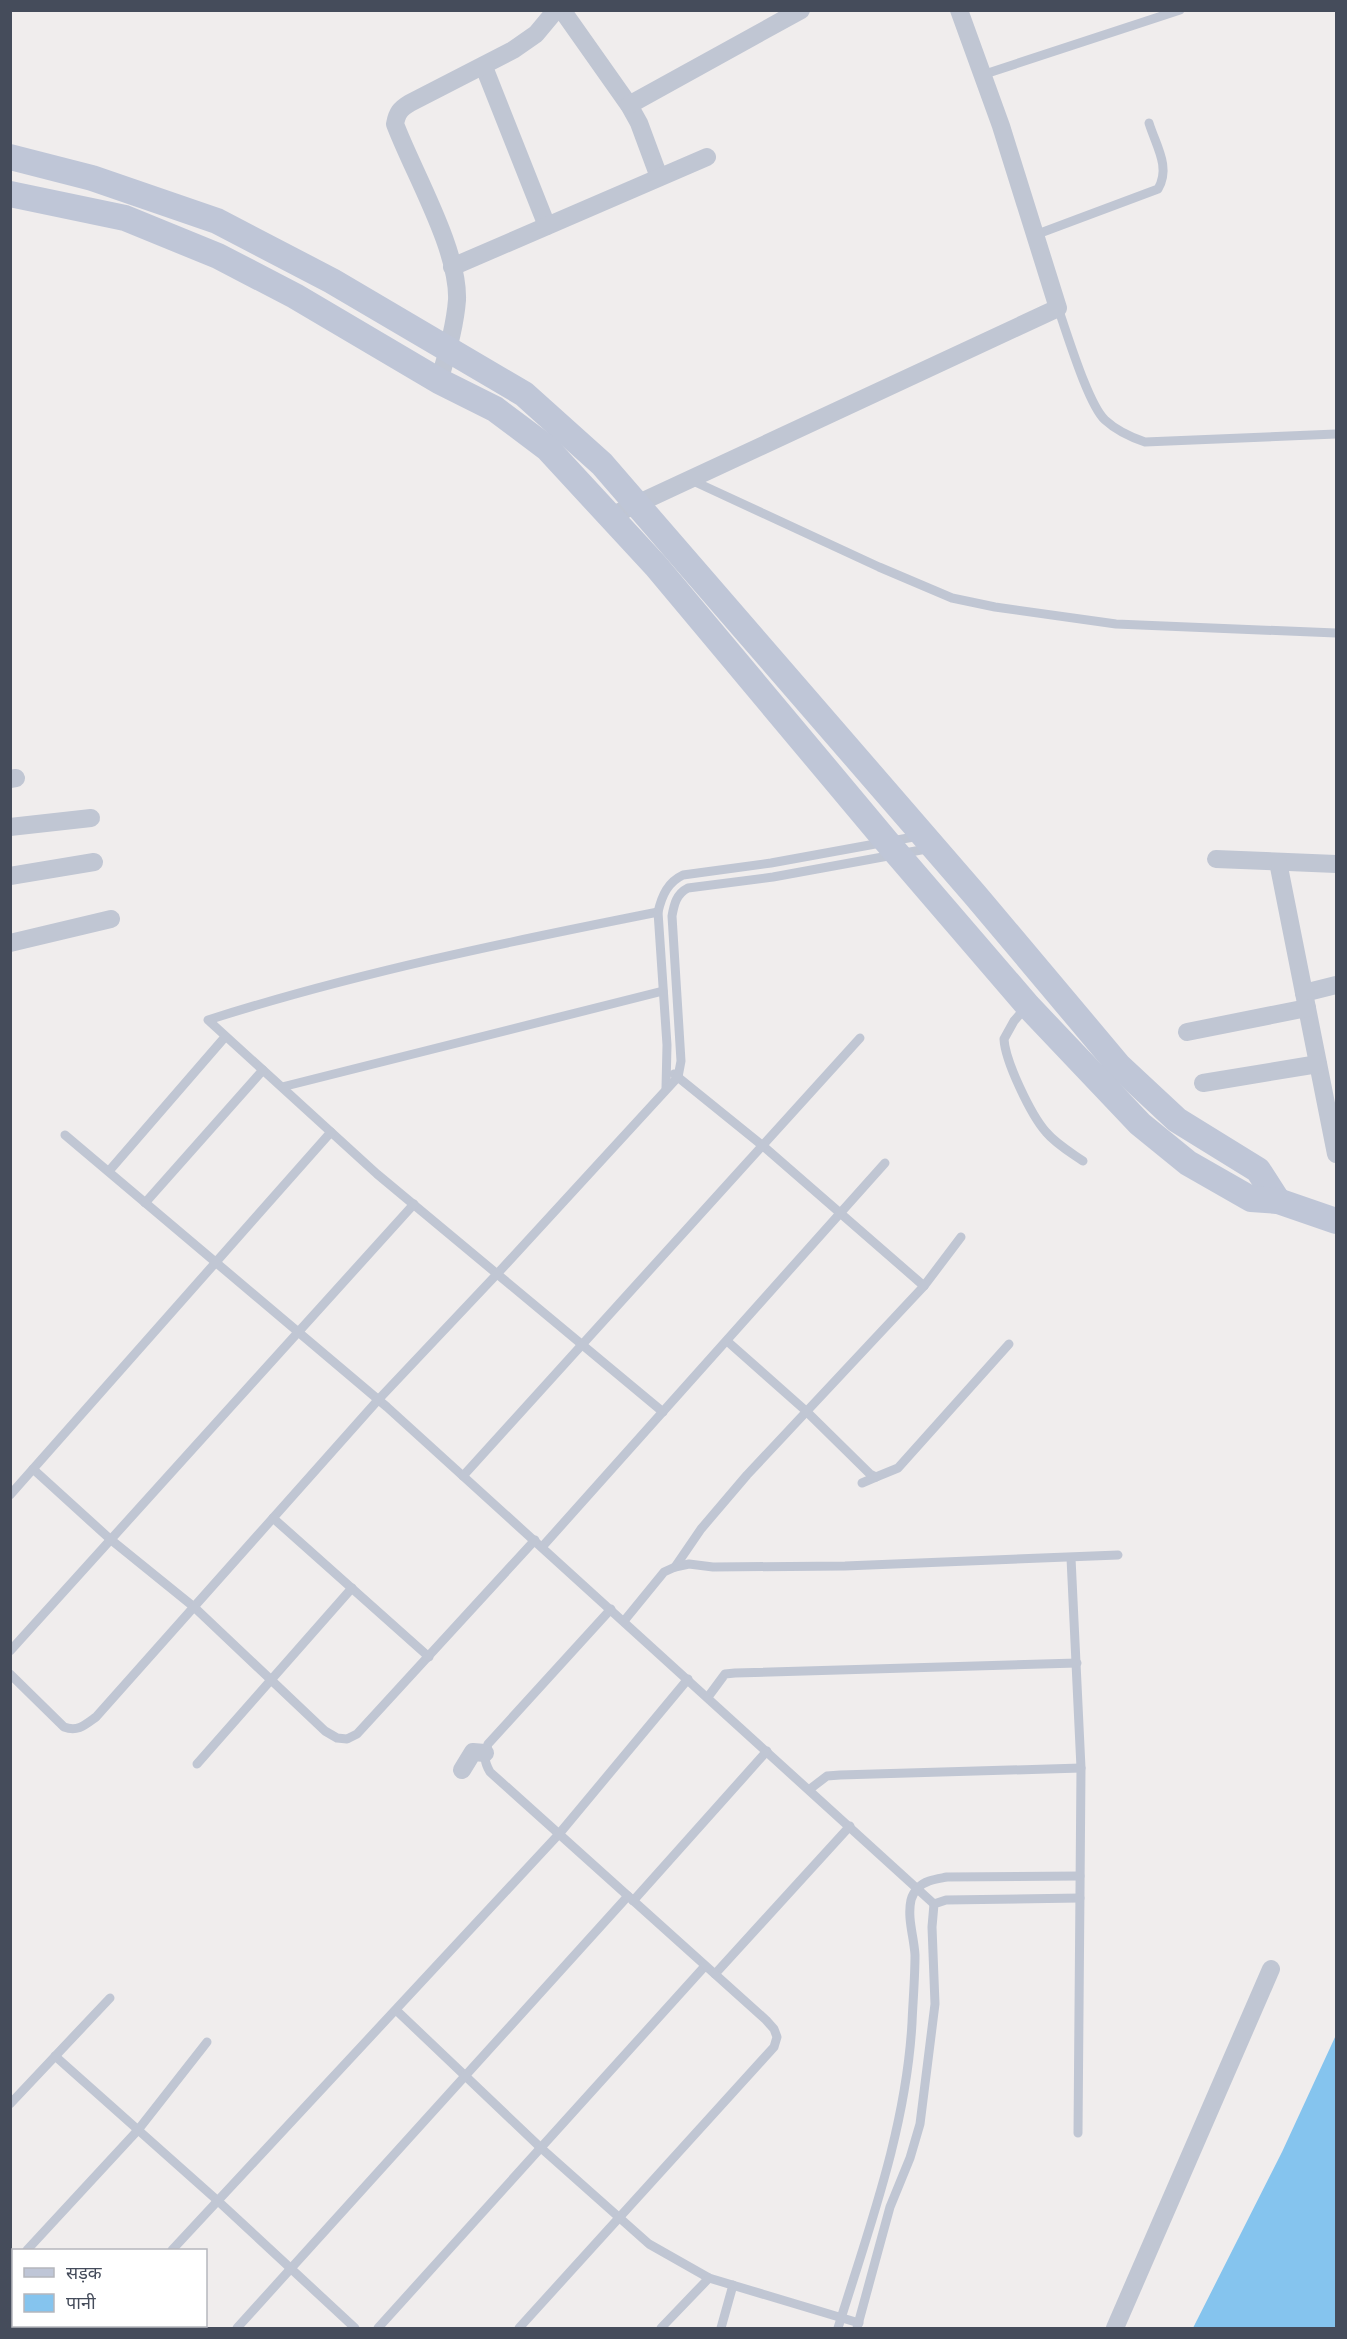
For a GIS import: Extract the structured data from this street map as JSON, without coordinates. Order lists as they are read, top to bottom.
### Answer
{
  "legend": ["सड़क", "पानी"]
}
